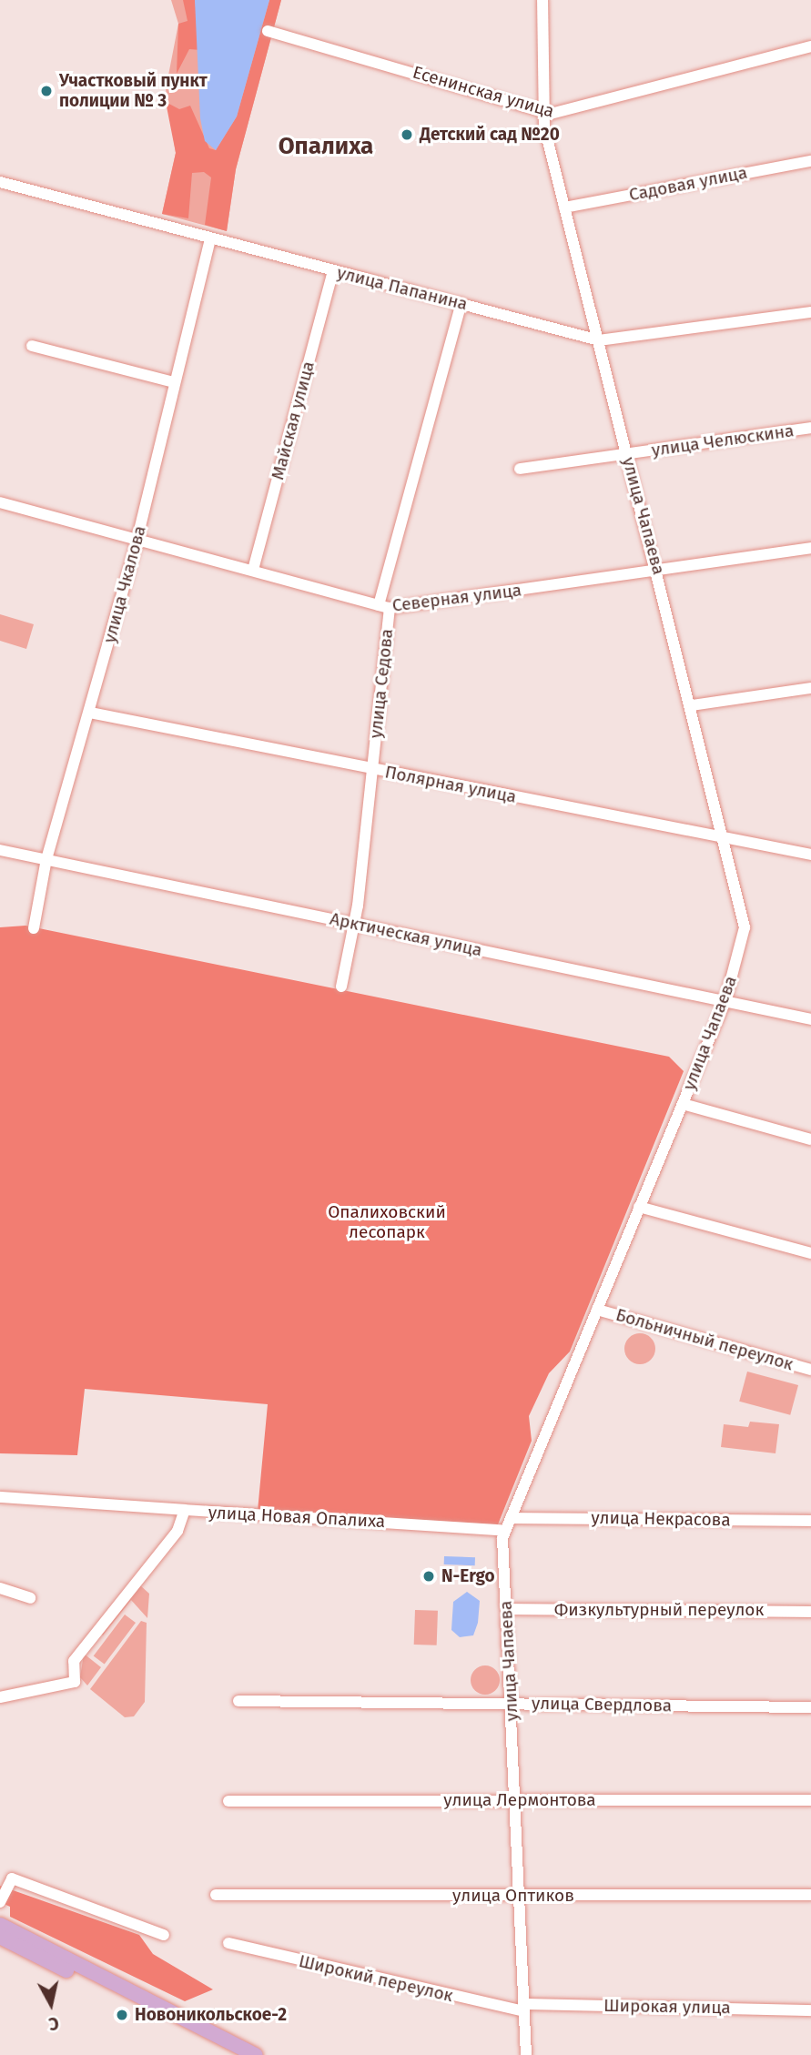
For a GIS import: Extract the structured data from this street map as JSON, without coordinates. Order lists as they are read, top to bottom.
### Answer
{
  "streets": {
    "street": [
      "Есенинская улица",
      "Садовая улица",
      "улица Папанина",
      "Майская улица",
      "улица Челюскина",
      "улица Чапаева",
      "улица Чкалова",
      "Северная улица",
      "улица Седова",
      "Полярная улица",
      "Арктическая улица",
      "Больничный переулок",
      "улица Новая Опалиха",
      "улица Некрасова",
      "Физкультурный переулок",
      "улица Свердлова",
      "улица Лермонтова",
      "улица Оптиков",
      "Широкий переулок",
      "Широкая улица"
    ]
  },
  "crossings": [
    ["Есенинская улица", "улица Чапаева"],
    ["Садовая улица", "улица Чапаева"],
    ["улица Папанина", "Майская улица"],
    ["улица Папанина", "улица Чапаева"],
    ["улица Папанина", "улица Чкалова"],
    ["улица Папанина", "улица Седова"],
    ["Майская улица", "Северная улица"],
    ["улица Челюскина", "улица Чапаева"],
    ["улица Чапаева", "Северная улица"],
    ["улица Чапаева", "Полярная улица"],
    ["улица Чапаева", "Арктическая улица"],
    ["улица Чапаева", "Больничный переулок"],
    ["улица Чапаева", "улица Новая Опалиха"],
    ["улица Чапаева", "улица Некрасова"],
    ["улица Чапаева", "Физкультурный переулок"],
    ["улица Чапаева", "улица Свердлова"],
    ["улица Чапаева", "улица Лермонтова"],
    ["улица Чапаева", "улица Оптиков"],
    ["улица Чапаева", "Широкий переулок"],
    ["улица Чапаева", "Широкая улица"],
    ["улица Чкалова", "Северная улица"],
    ["улица Чкалова", "Полярная улица"],
    ["улица Чкалова", "Арктическая улица"],
    ["Северная улица", "улица Седова"],
    ["улица Седова", "Полярная улица"],
    ["улица Седова", "Арктическая улица"],
    ["Широкий переулок", "Широкая улица"]
  ],
  "districts": ["Опалиха"],
  "parks": ["Опалиховский лесопарк"],
  "places": [
    "Участковый пункт полиции № 3",
    "Детский сад №20",
    "N-Ergo",
    "Новоникольское-2"
  ],
  "north": "bottom"
}
